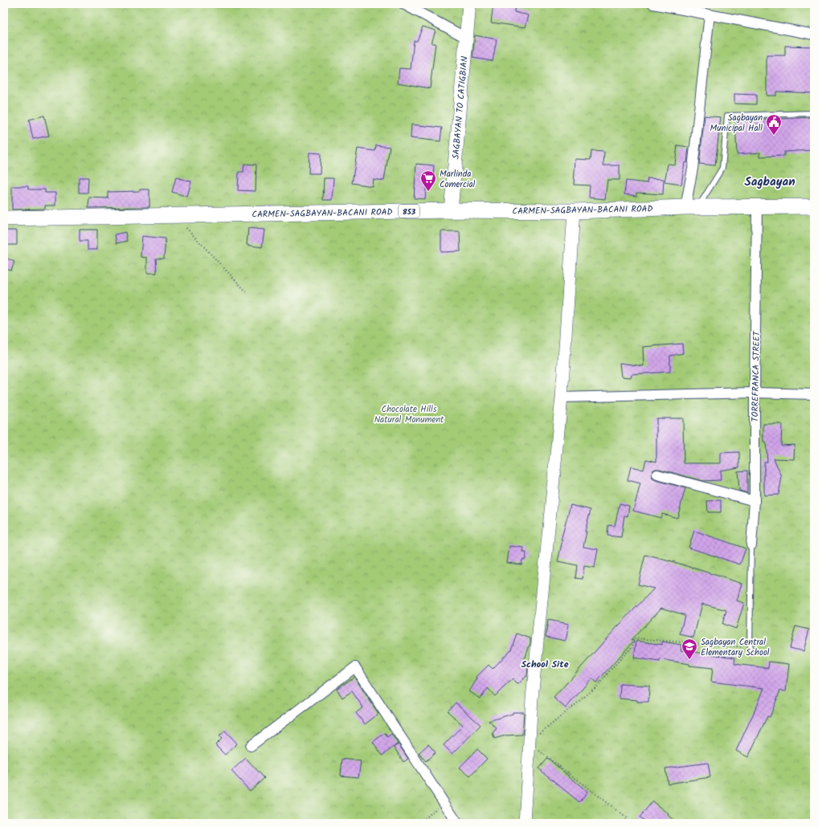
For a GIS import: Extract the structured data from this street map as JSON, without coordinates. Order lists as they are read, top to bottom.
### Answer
{
  "streets": {
    "main road": ["SAGBAYAN TO CATIGBIAN", "CARMEN-SAGBAYAN-BACANI ROAD", "853"],
    "street": ["TORREFRANCA STREET"]
  },
  "crossings": [
    ["SAGBAYAN TO CATIGBIAN", "CARMEN-SAGBAYAN-BACANI ROAD"],
    ["CARMEN-SAGBAYAN-BACANI ROAD", "TORREFRANCA STREET"]
  ],
  "districts": ["Sagbayan", "School Site"],
  "parks": ["Chocolate Hills Natural Monument"],
  "places": {
    "public building": ["Sagbayan Municipal Hall"],
    "supermarket": ["Marlinda Comercial"],
    "school or university": ["Sagbayan Central Elementary School"]
  }
}
